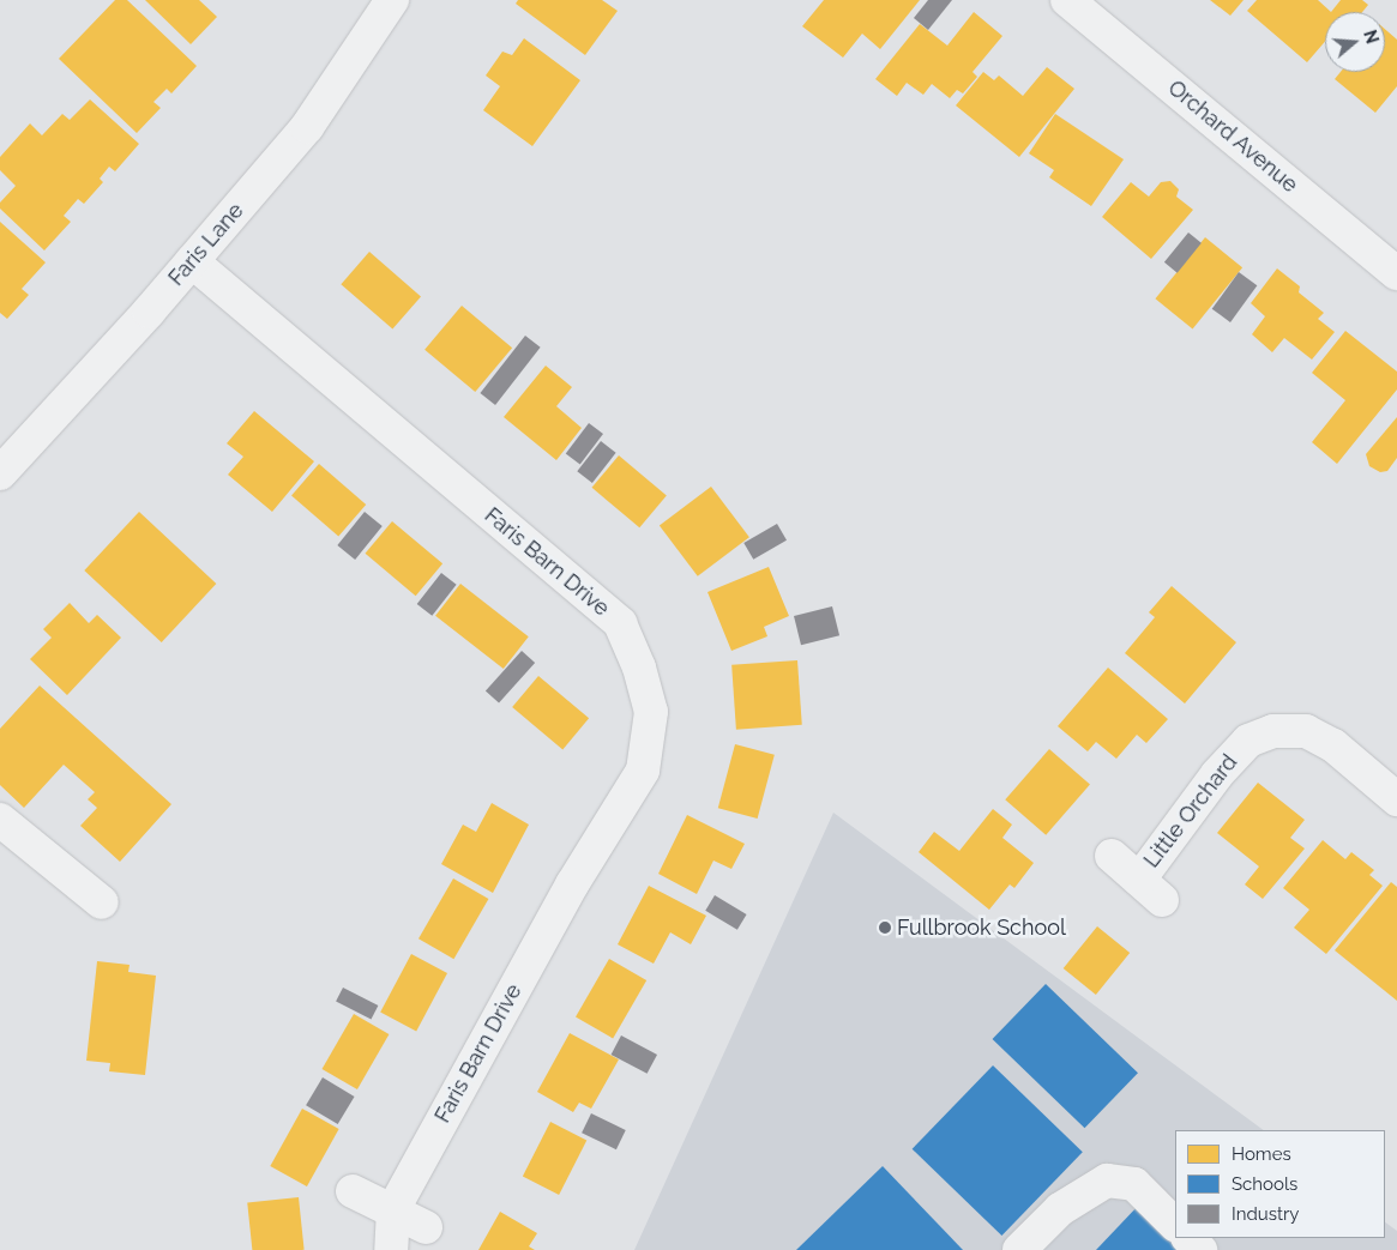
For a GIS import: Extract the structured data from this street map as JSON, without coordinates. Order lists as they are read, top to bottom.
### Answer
{
  "streets": {
    "street": [
      "Orchard Avenue",
      "Faris Lane",
      "Faris Barn Drive",
      "Little Orchard"
    ]
  },
  "crossings": [
    ["Faris Lane", "Faris Barn Drive"]
  ],
  "places": ["Fullbrook School"],
  "legend": ["Homes", "Schools", "Industry"],
  "north": "right"
}
